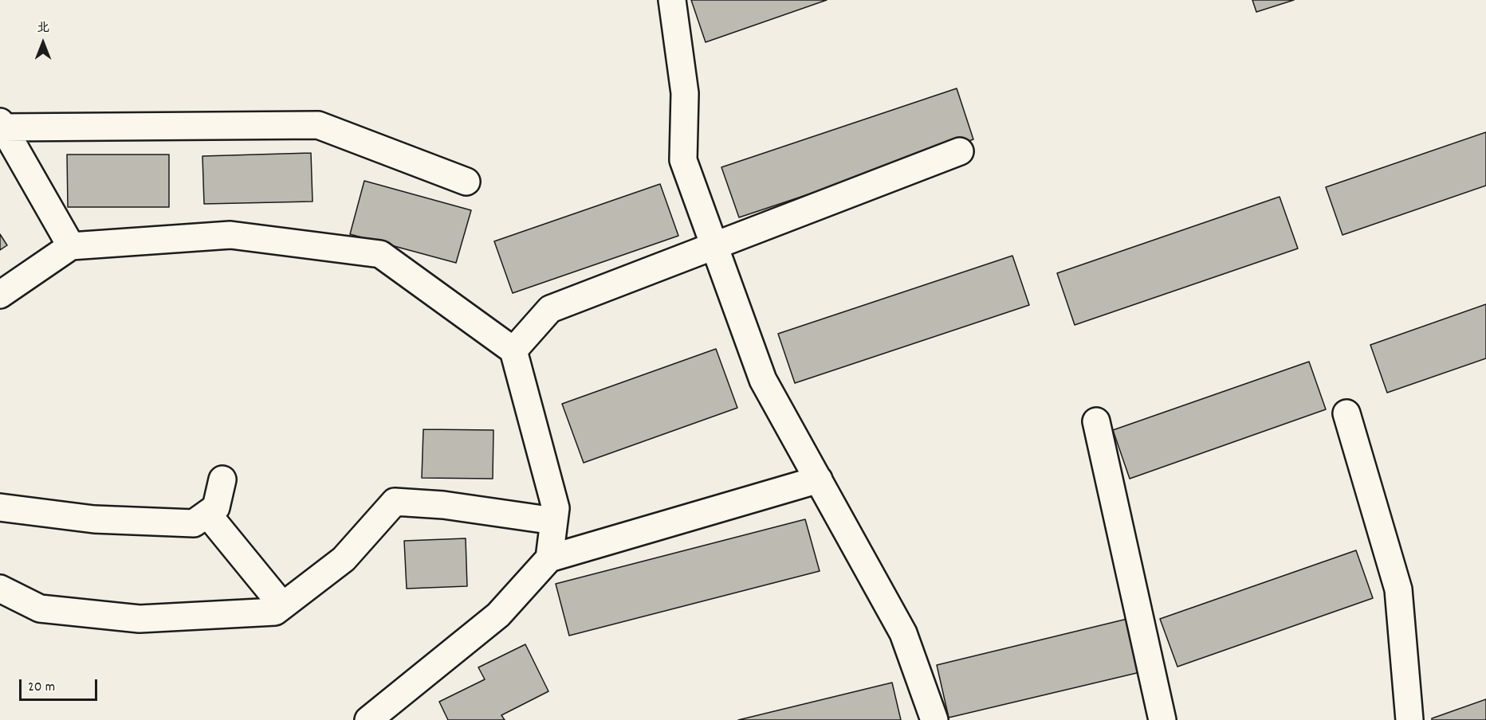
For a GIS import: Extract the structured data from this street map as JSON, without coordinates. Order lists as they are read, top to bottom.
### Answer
{
  "scale_bar": "20 m",
  "north": "top"
}
